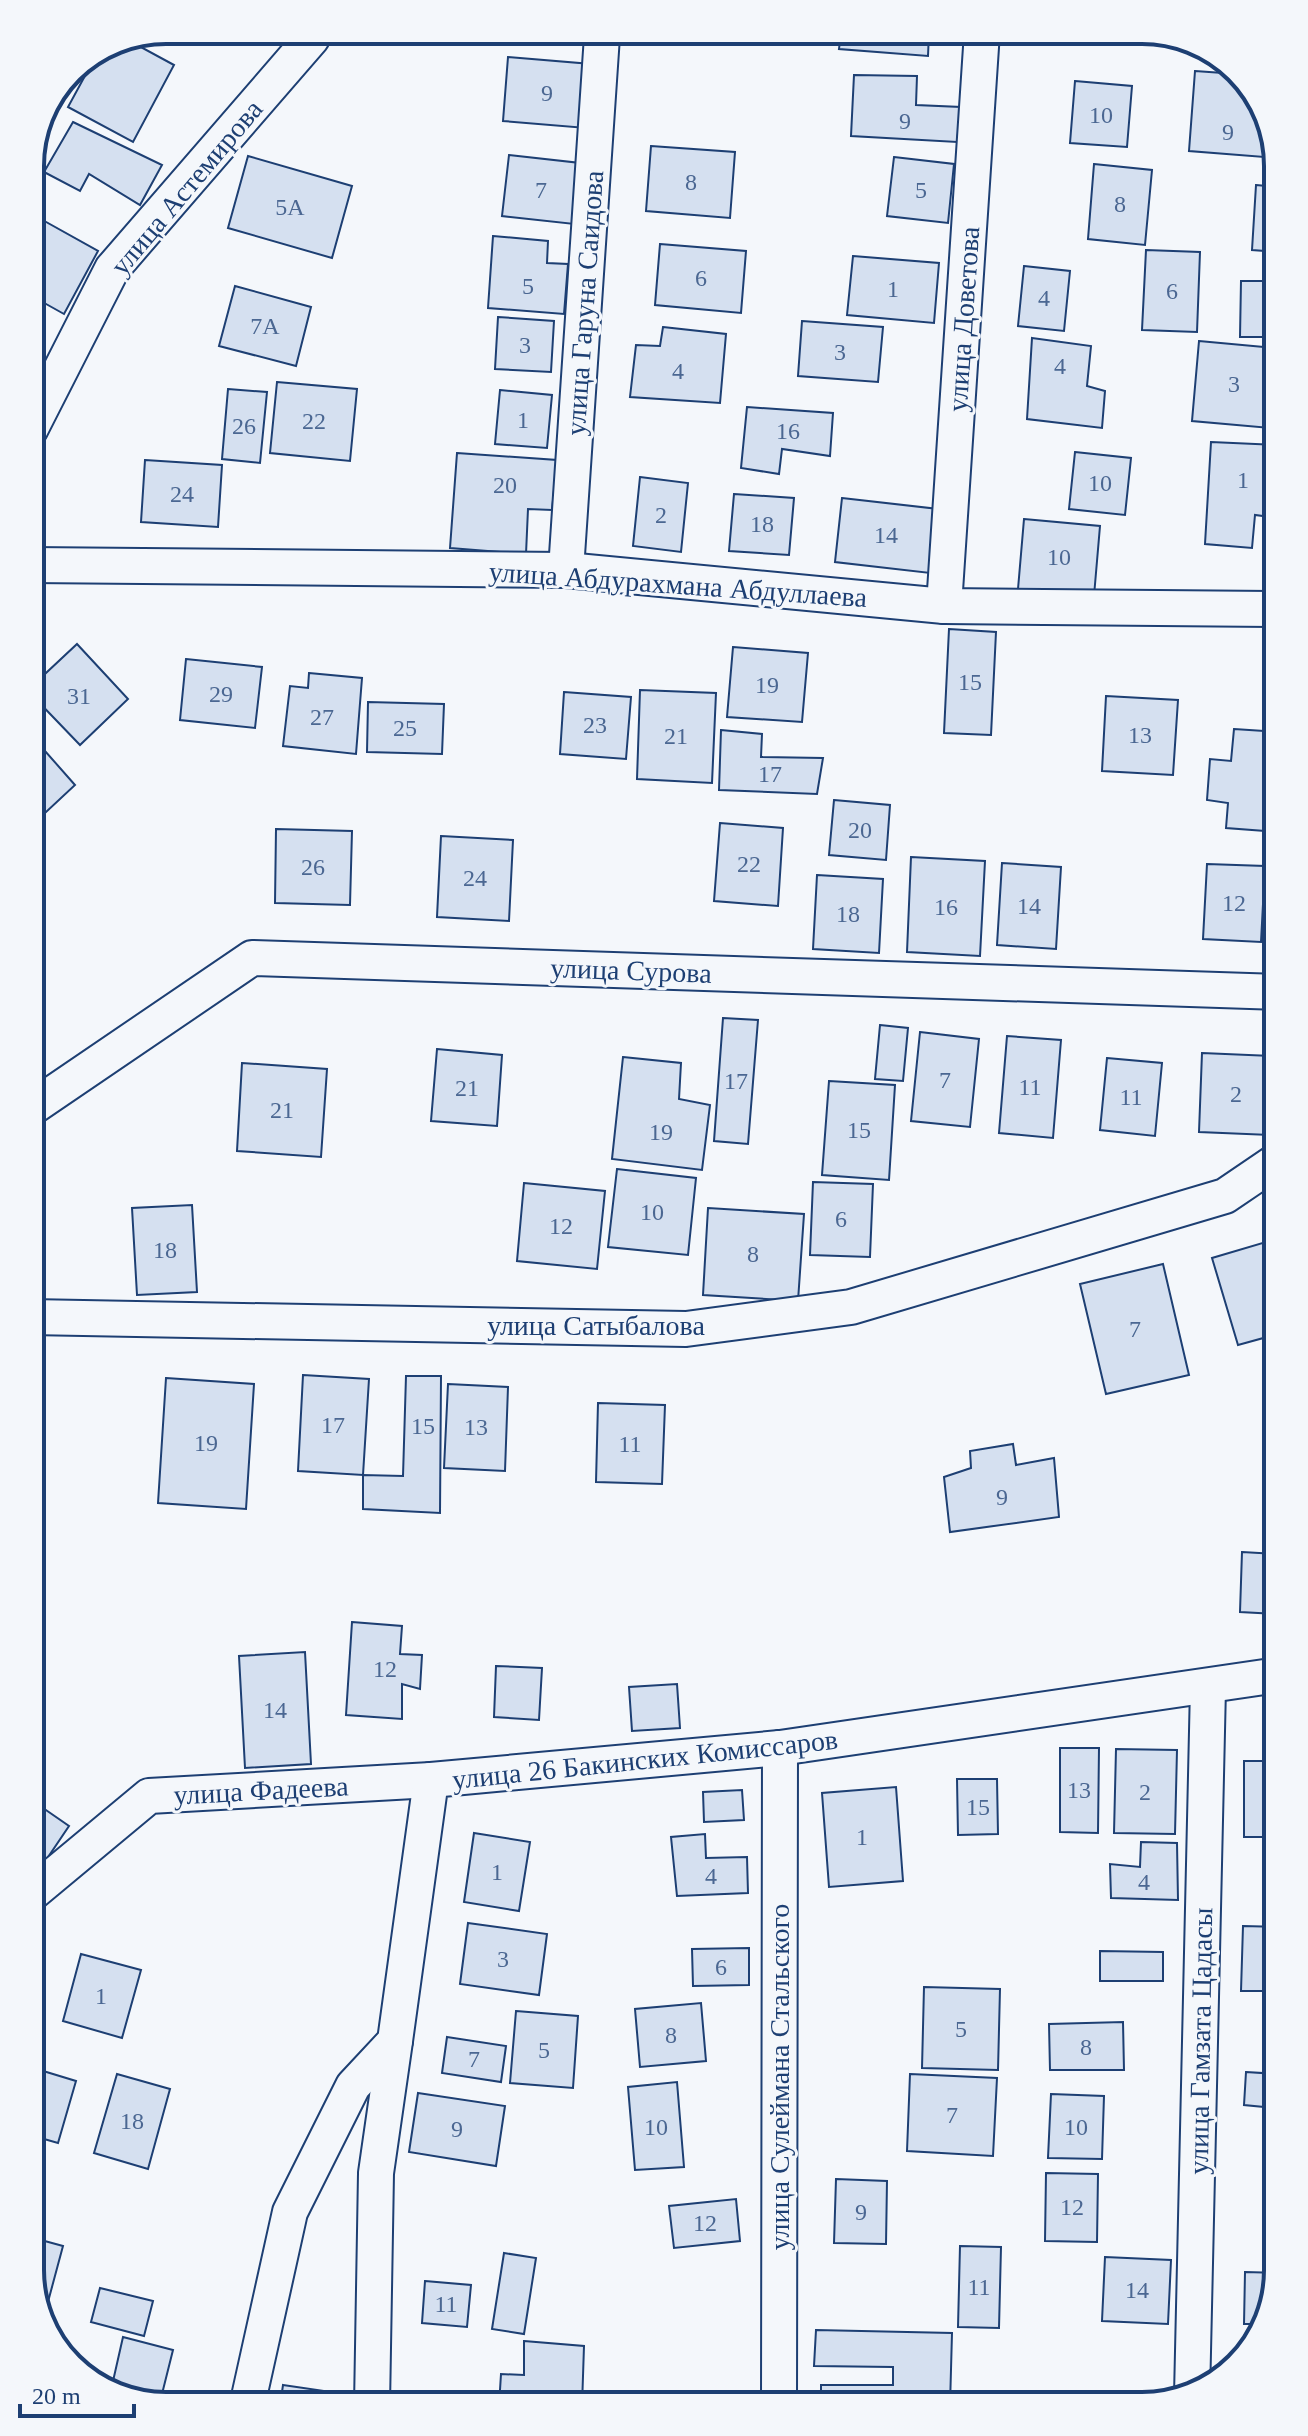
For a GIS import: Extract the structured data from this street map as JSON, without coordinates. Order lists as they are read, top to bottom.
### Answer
{
  "streets": {
    "street": [
      "улица Астемирова",
      "улица Гаруна Саидова",
      "улица Доветова",
      "улица Абдурахмана Абдуллаева",
      "улица Сурова",
      "улица Сатыбалова",
      "улица 26 Бакинских Комиссаров",
      "улица Фадеева",
      "улица Гамзата Цадасы",
      "улица Сулеймана Стальского"
    ]
  },
  "crossings": [
    ["улица Гаруна Саидова", "улица Абдурахмана Абдуллаева"],
    ["улица Доветова", "улица Абдурахмана Абдуллаева"],
    ["улица 26 Бакинских Комиссаров", "улица Фадеева"],
    ["улица 26 Бакинских Комиссаров", "улица Гамзата Цадасы"],
    ["улица 26 Бакинских Комиссаров", "улица Сулеймана Стальского"]
  ],
  "house_numbers": [
    "9",
    "10",
    "9",
    "9",
    "8",
    "7",
    "5",
    "8",
    "5А",
    "6",
    "5",
    "1",
    "6",
    "4",
    "7А",
    "3",
    "3",
    "4",
    "4",
    "3",
    "1",
    "22",
    "26",
    "16",
    "1",
    "10",
    "20",
    "24",
    "2",
    "18",
    "14",
    "10",
    "15",
    "19",
    "29",
    "31",
    "27",
    "23",
    "25",
    "13",
    "21",
    "17",
    "20",
    "22",
    "26",
    "24",
    "12",
    "14",
    "16",
    "18",
    "7",
    "17",
    "11",
    "21",
    "2",
    "11",
    "21",
    "15",
    "19",
    "10",
    "6",
    "12",
    "18",
    "8",
    "7",
    "17",
    "15",
    "13",
    "19",
    "11",
    "9",
    "12",
    "14",
    "13",
    "2",
    "15",
    "1",
    "1",
    "4",
    "4",
    "3",
    "6",
    "1",
    "5",
    "8",
    "8",
    "5",
    "7",
    "7",
    "18",
    "10",
    "10",
    "9",
    "12",
    "9",
    "12",
    "11",
    "14",
    "11"
  ],
  "scale_bar": "20 m"
}
